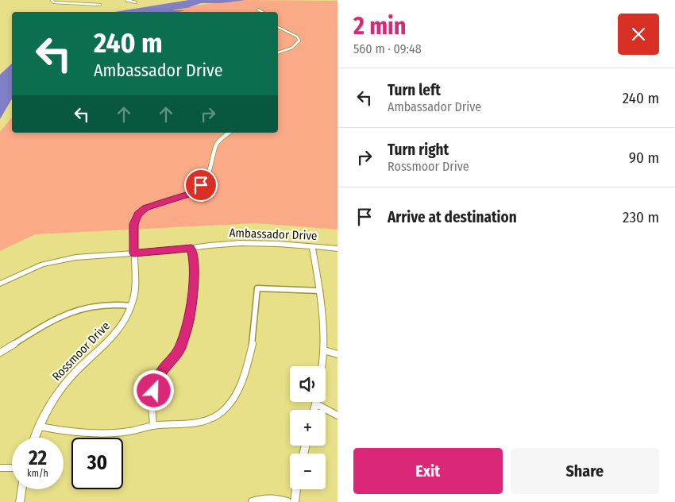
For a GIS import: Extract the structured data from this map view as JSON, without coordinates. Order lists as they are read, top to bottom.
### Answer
{
  "streets": {
    "street": ["Ambassador Drive", "Rossmoor Drive"]
  },
  "crossings": [
    ["Ambassador Drive", "Rossmoor Drive"]
  ],
  "page": {
    "heading": ["2 min", "560 m · 09:48"],
    "turn": ["240 m", "Ambassador Drive"],
    "list": [
      {
        "name": "Turn left",
        "note": "Ambassador Drive",
        "value": "240 m"
      },
      {
        "name": "Turn right",
        "note": "Rossmoor Drive",
        "value": "90 m"
      },
      {
        "name": "Arrive at destination",
        "value": "230 m"
      }
    ],
    "map_buttons": ["+", "−"],
    "speed": "22 km/h",
    "limit": "30",
    "buttons": ["Exit", "Share"]
  }
}
